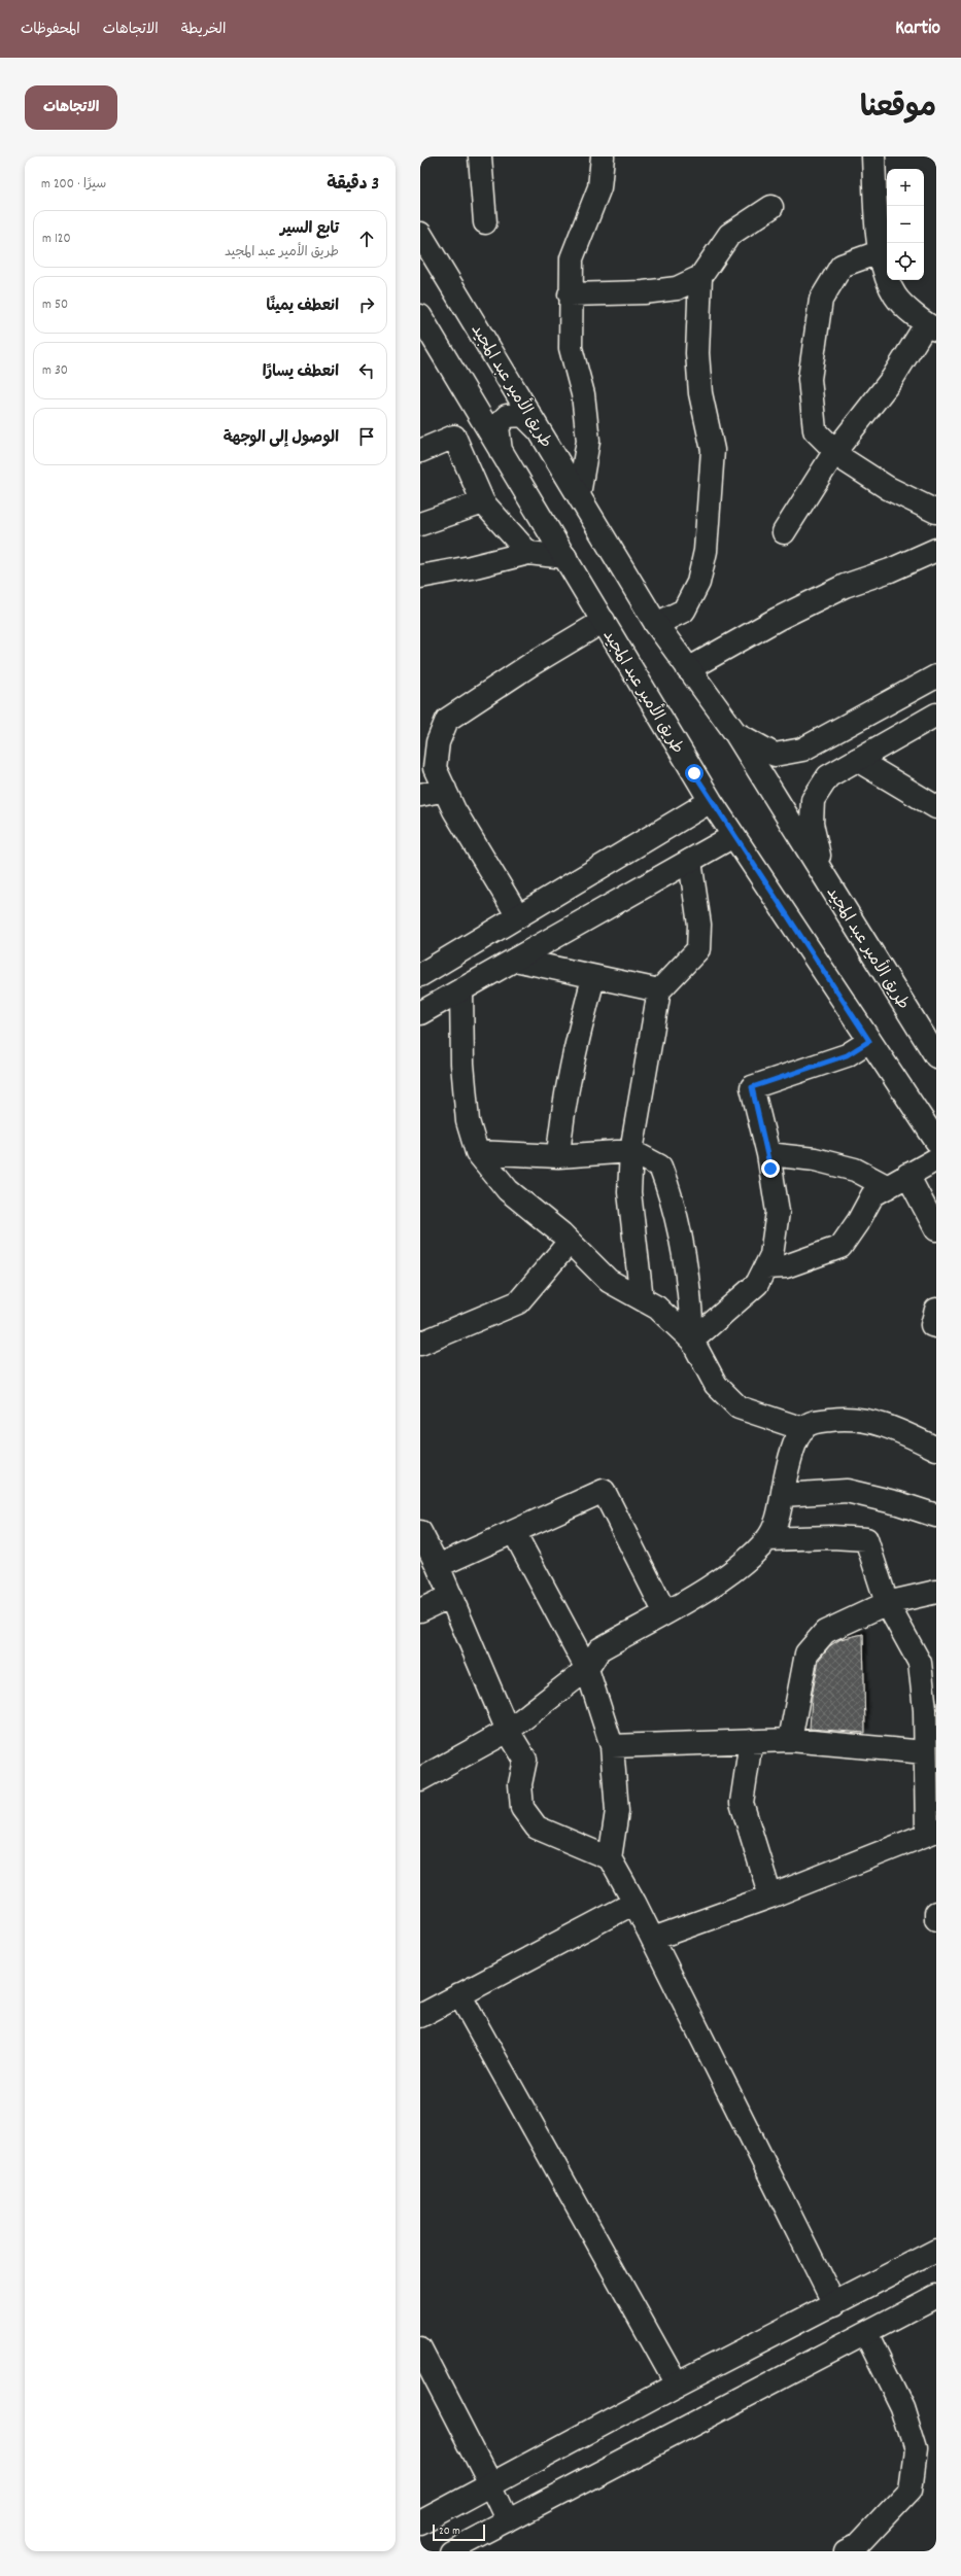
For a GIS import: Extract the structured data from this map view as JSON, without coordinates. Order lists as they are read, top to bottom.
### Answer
{
  "streets": {
    "street": ["طريق الأمير عبد المجيد"]
  },
  "scale_bar": "20 m",
  "page": {
    "header": "Kartio",
    "nav": ["الخريطة", "الاتجاهات", "المحفوظات"],
    "title": "موقعنا",
    "buttons": "الاتجاهات",
    "heading": ["3 دقيقة", "سيرًا · 200 m"],
    "map_buttons": ["+", "−"],
    "list": [
      ["تابع السير", "طريق الأمير عبد المجيد", "120 m"],
      ["انعطف يمينًا", "50 m"],
      ["انعطف يسارًا", "30 m"],
      "الوصول إلى الوجهة"
    ],
    "scale": "20 m"
  }
}
